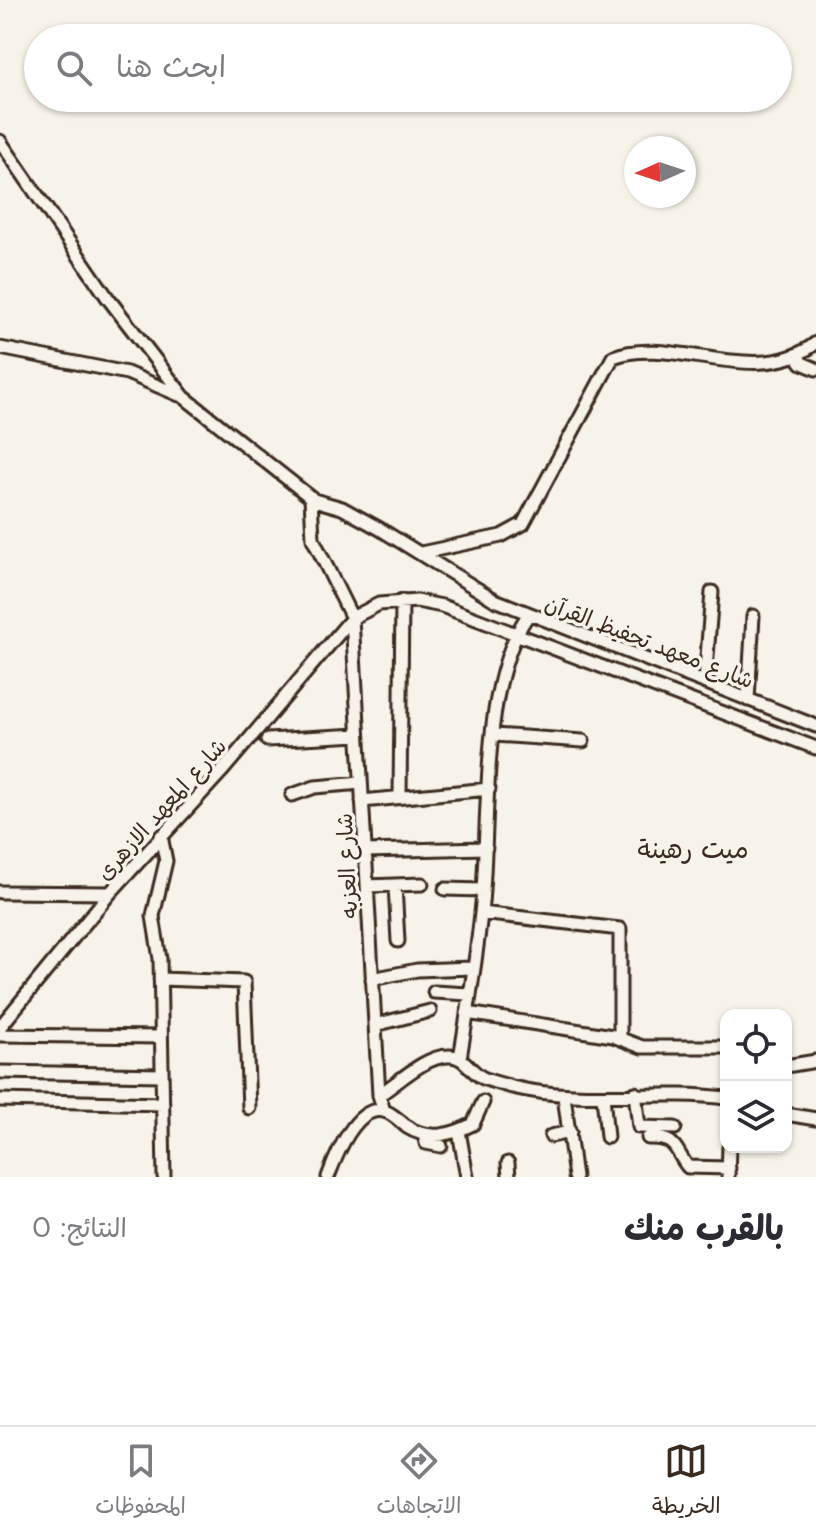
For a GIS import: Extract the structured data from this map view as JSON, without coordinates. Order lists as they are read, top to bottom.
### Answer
{
  "streets": {
    "street": ["شارع معهد تحفيظ القرآن", "شارع المعهد الازهرى", "شارع العزبه"]
  },
  "crossings": [
    ["شارع المعهد الازهرى", "شارع العزبه"]
  ],
  "districts": ["ميت رهينة"],
  "north": "left",
  "page": {
    "search": "ابحث هنا",
    "heading": ["بالقرب منك", "النتائج: 0"],
    "nav": ["الخريطة", "الاتجاهات", "المحفوظات"]
  }
}
